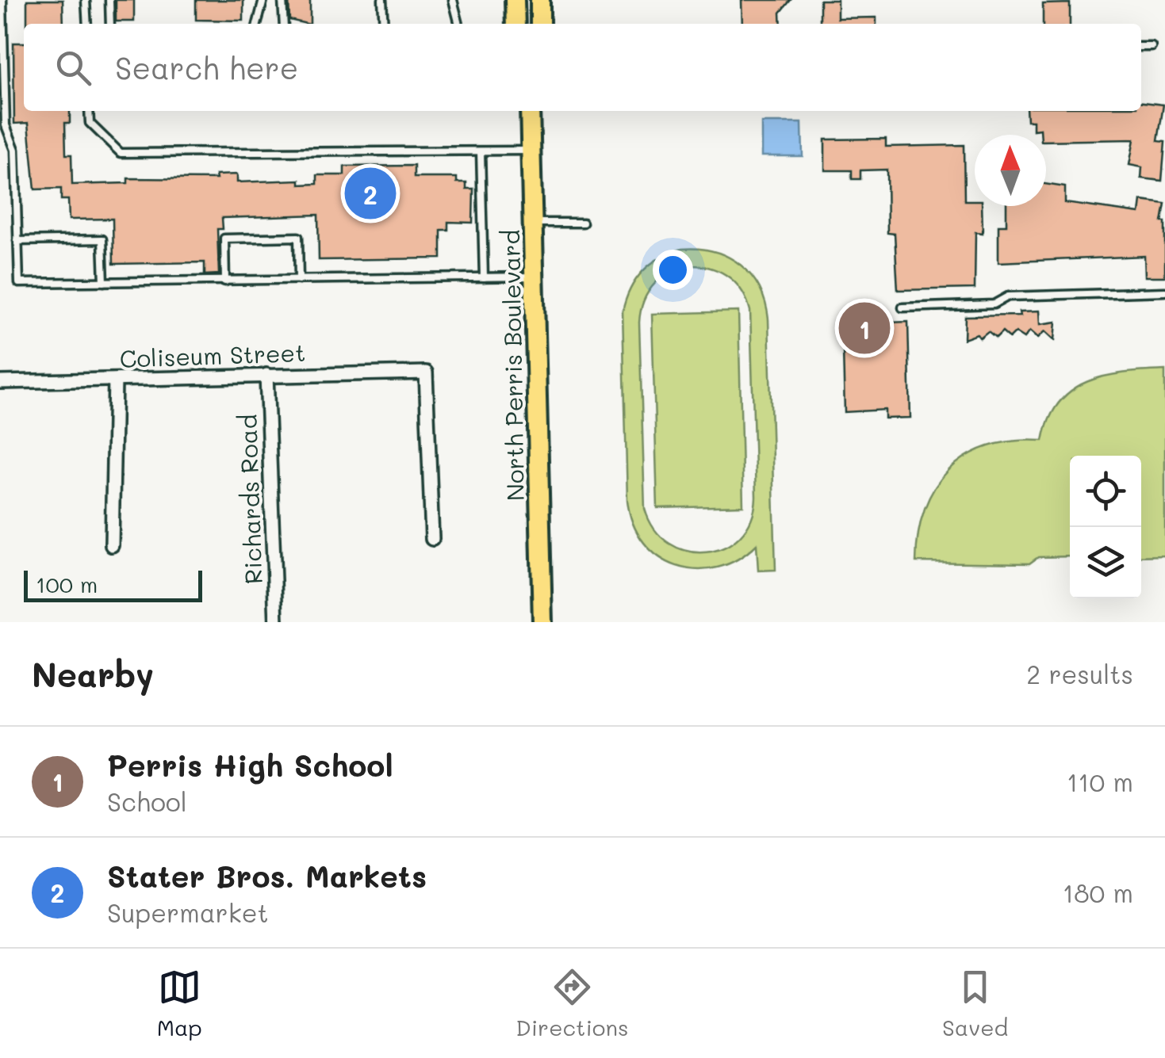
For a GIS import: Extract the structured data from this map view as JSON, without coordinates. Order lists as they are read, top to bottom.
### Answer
{
  "streets": {
    "main road": ["North Perris Boulevard"],
    "street": ["Coliseum Street", "Richards Road"]
  },
  "crossings": [
    ["Coliseum Street", "Richards Road"]
  ],
  "scale_bar": "100 m",
  "north": "top",
  "page": {
    "search": "Search here",
    "pins": ["2", "1"],
    "scale": "100 m",
    "heading": ["Nearby", "2 results"],
    "list": [
      {
        "mark": "1",
        "name": "Perris High School",
        "note": "School",
        "value": "110 m"
      },
      {
        "mark": "2",
        "name": "Stater Bros. Markets",
        "note": "Supermarket",
        "value": "180 m"
      }
    ],
    "nav": ["Map", "Directions", "Saved"]
  }
}
